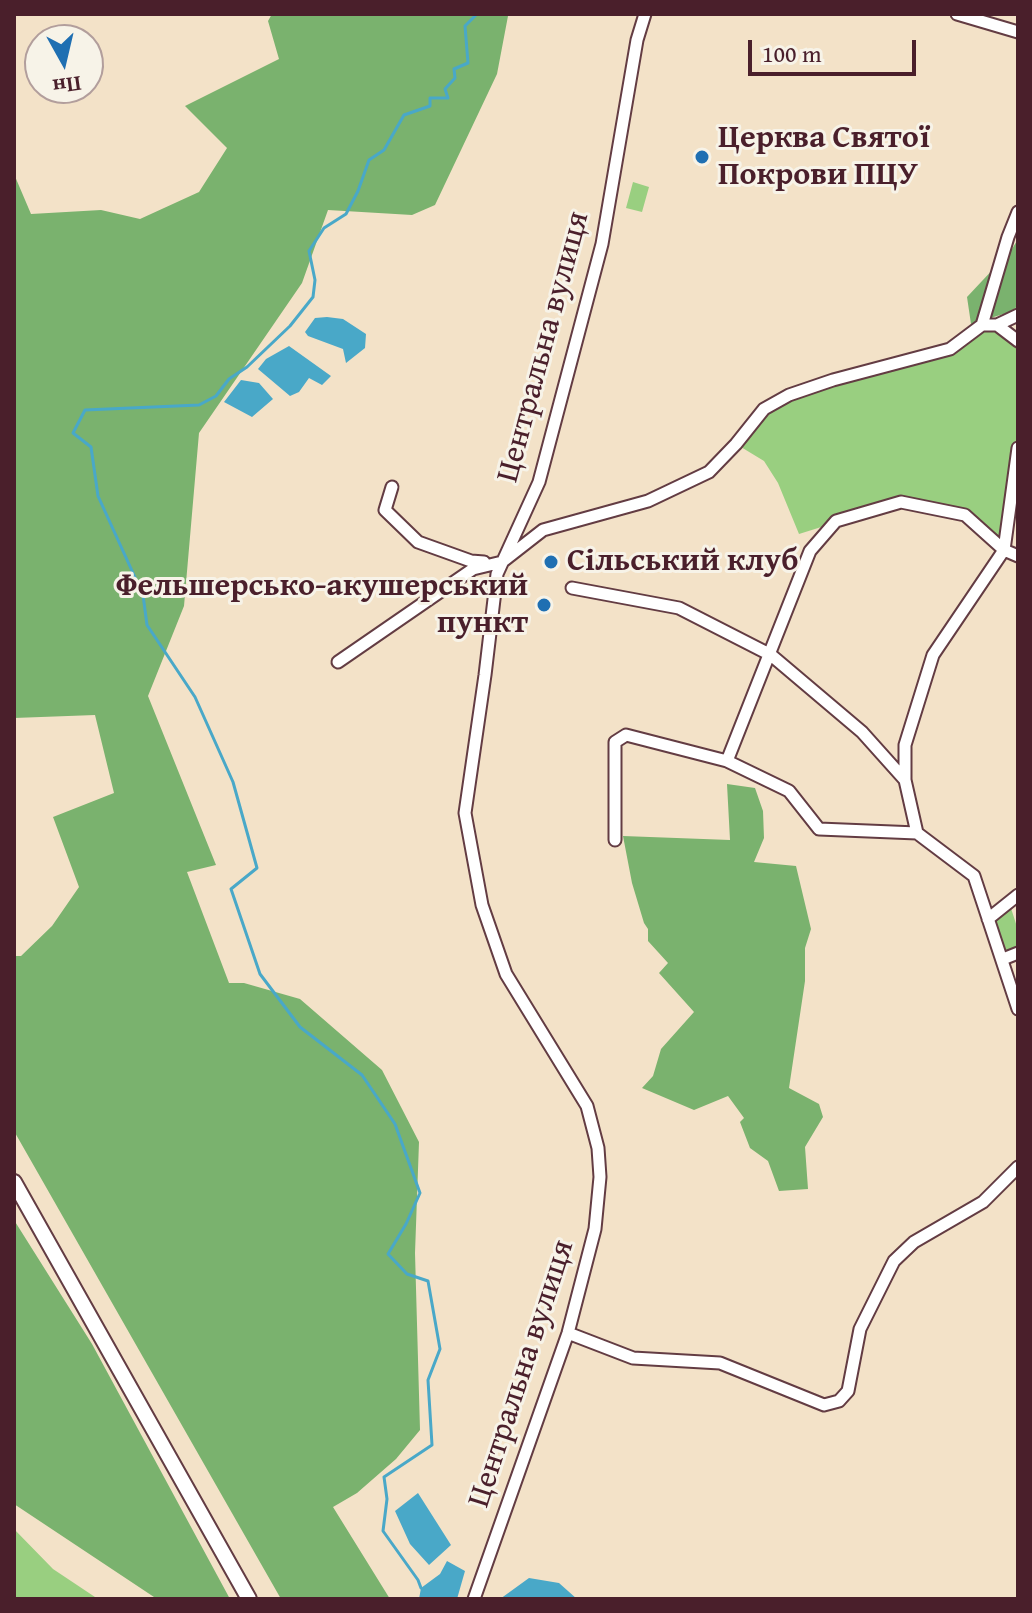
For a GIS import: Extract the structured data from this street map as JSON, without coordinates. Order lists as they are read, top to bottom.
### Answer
{
  "streets": {
    "street": ["Центральна вулиця"]
  },
  "places": ["Церква Святої Покрови ПЦУ", "Сільський клуб", "Фельшерсько-акушерський пункт"],
  "scale_bar": "100 m",
  "north": "bottom"
}
